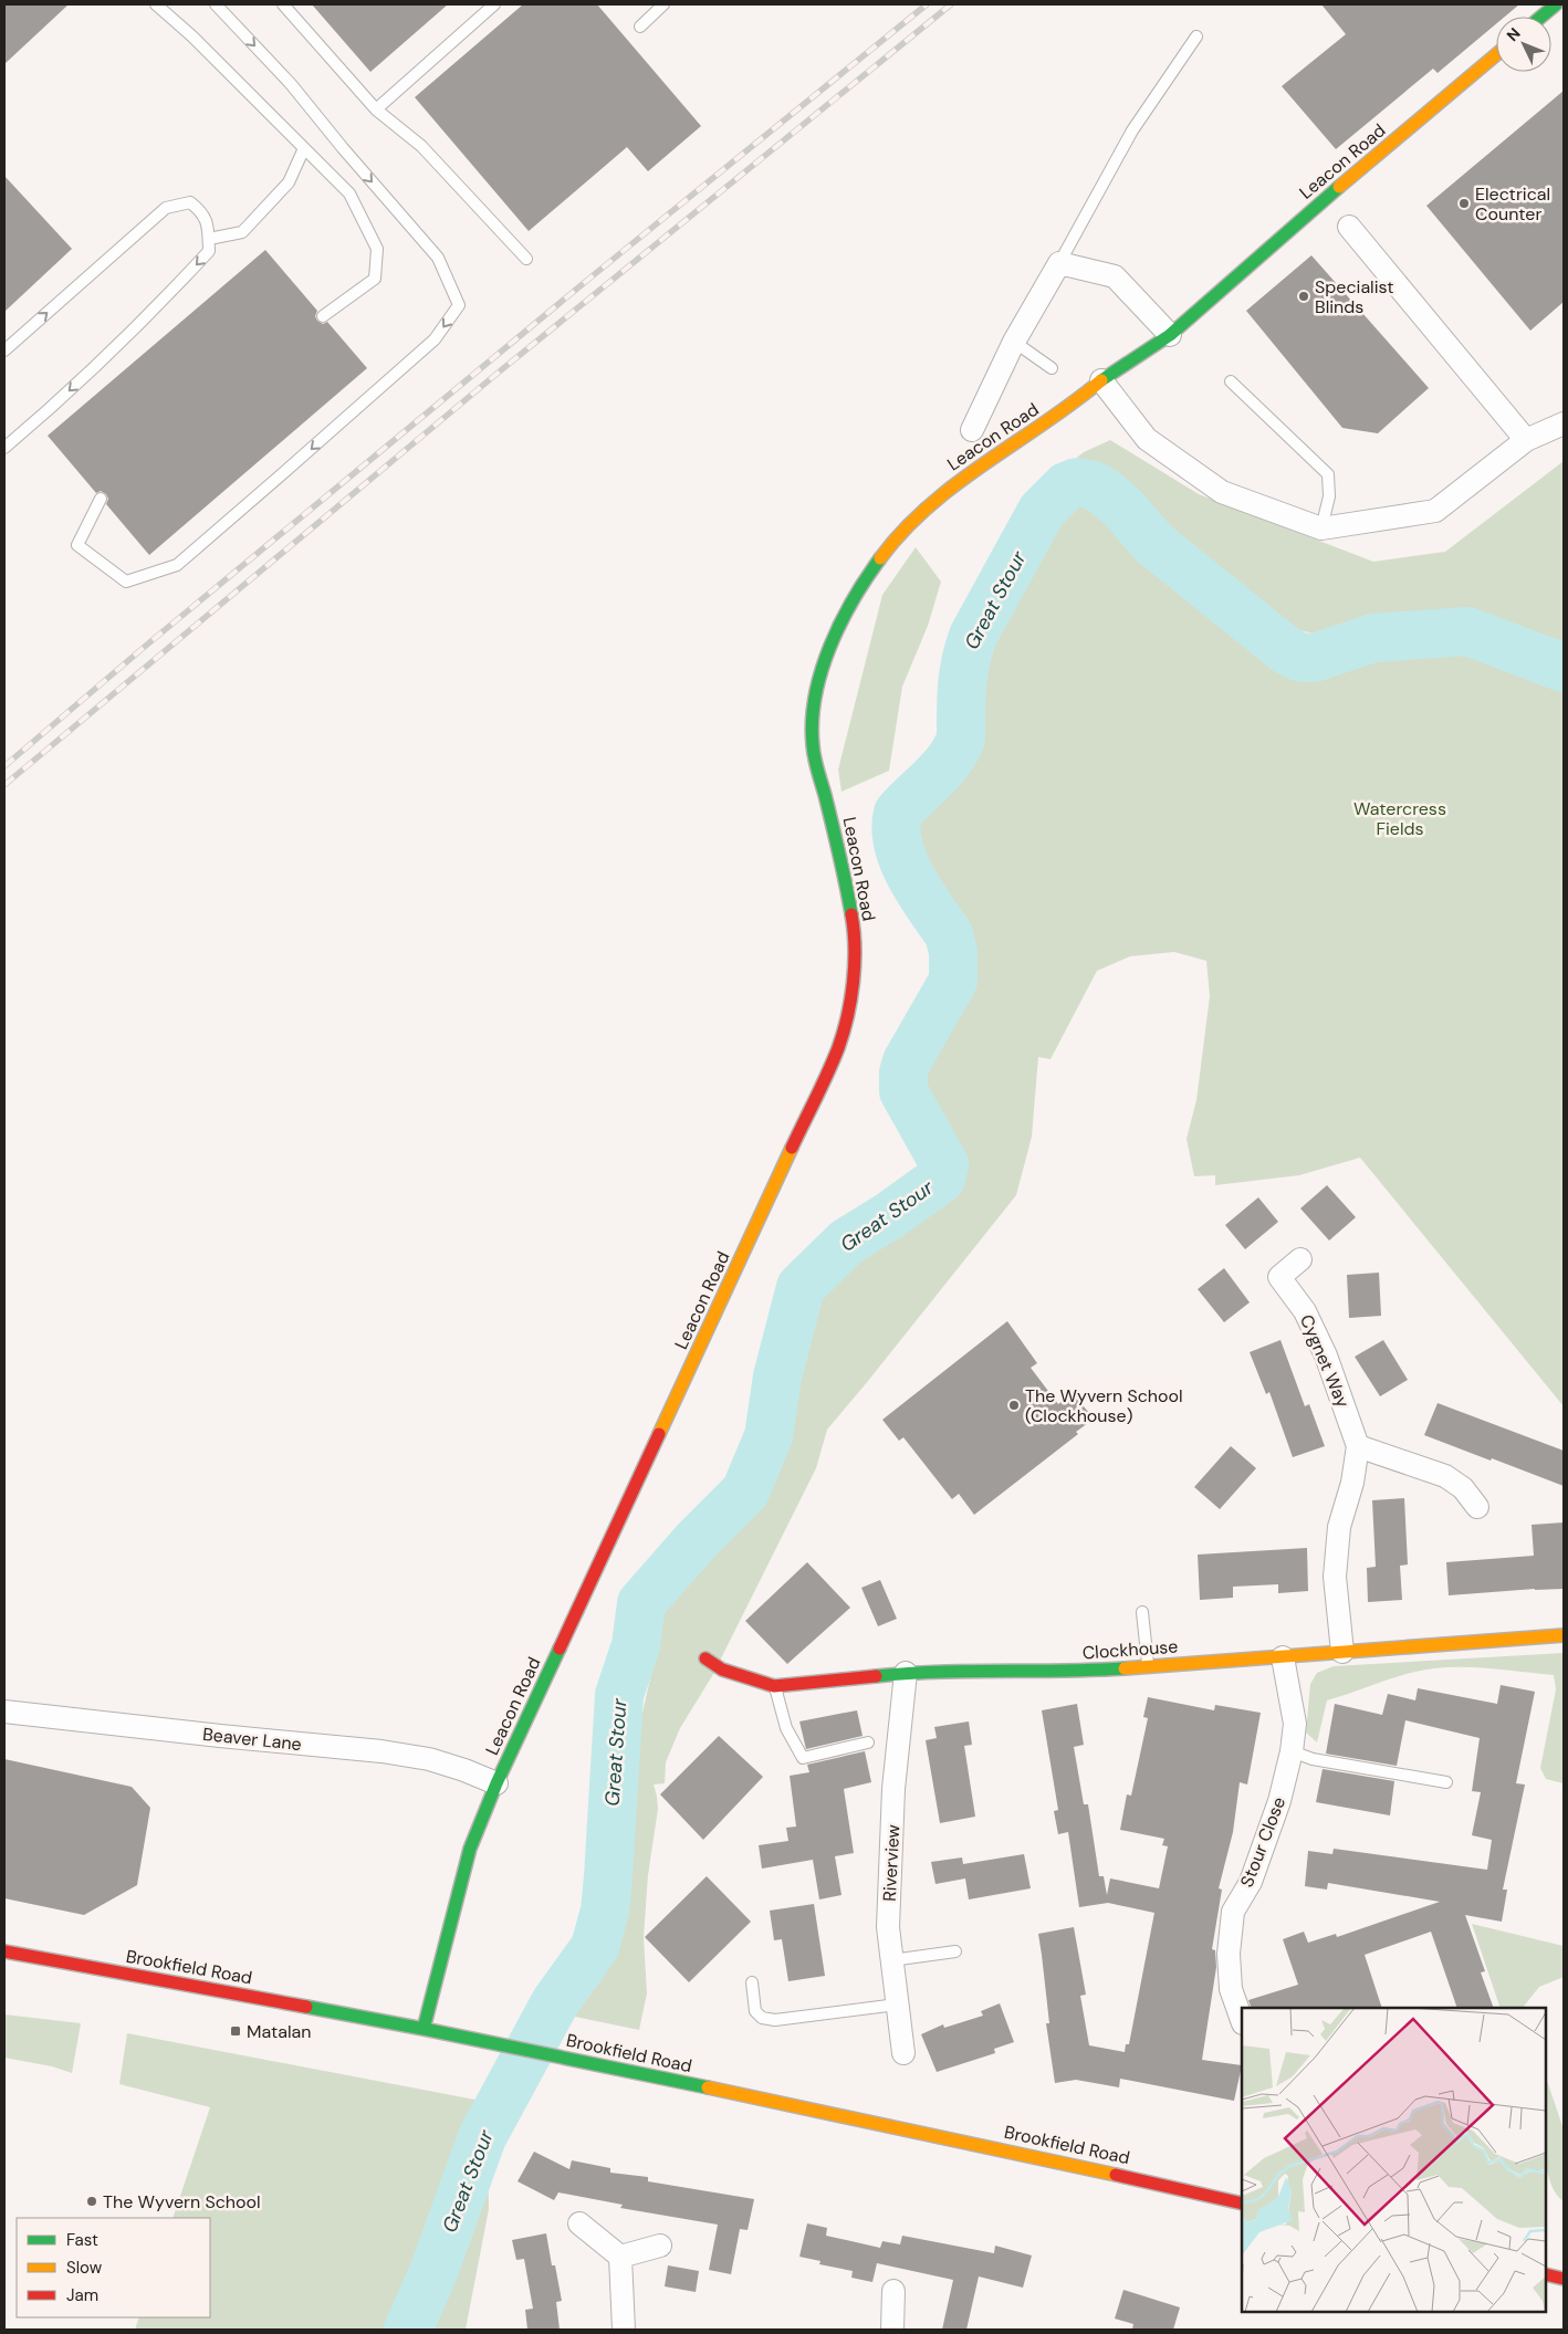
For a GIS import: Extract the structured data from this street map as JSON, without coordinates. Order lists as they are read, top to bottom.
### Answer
{
  "streets": {
    "street": [
      "Leacon Road",
      "Cygnet Way",
      "Clockhouse",
      "Beaver Lane",
      "Stour Close",
      "Riverview",
      "Brookfield Road"
    ]
  },
  "crossings": [
    ["Leacon Road", "Beaver Lane"],
    ["Leacon Road", "Brookfield Road"],
    ["Cygnet Way", "Clockhouse"],
    ["Clockhouse", "Stour Close"],
    ["Clockhouse", "Riverview"]
  ],
  "water": ["Great Stour"],
  "parks": ["Watercress Fields"],
  "places": {
    "other": [
      "Electrical Counter",
      "Specialist Blinds",
      "The Wyvern School (Clockhouse)",
      "The Wyvern School"
    ],
    "transit": ["Matalan"]
  },
  "legend": ["Fast", "Slow", "Jam"],
  "north": "top left"
}
